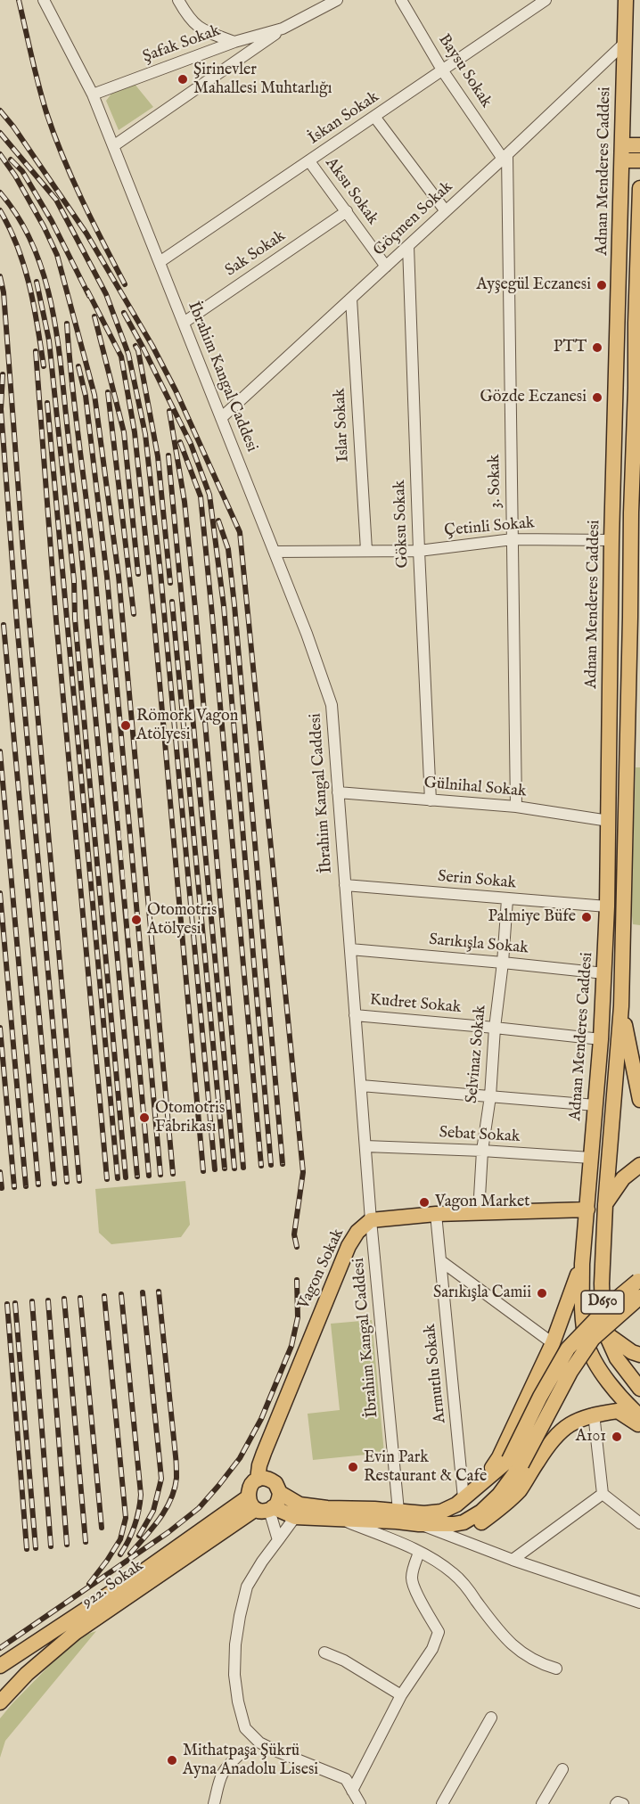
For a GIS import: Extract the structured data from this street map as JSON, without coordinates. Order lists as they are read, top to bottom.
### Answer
{
  "streets": {
    "main road": [
      "Adnan Menderes Caddesi",
      "Vagon Sokak",
      "D650",
      "922. Sokak"
    ],
    "street": [
      "Şafak Sokak",
      "Baysu Sokak",
      "İskan Sokak",
      "Aksu Sokak",
      "Göçmen Sokak",
      "Sak Sokak",
      "İbrahim Kangal Caddesi",
      "Islar Sokak",
      "3. Sokak",
      "Göksu Sokak",
      "Çetinli Sokak",
      "Gülnihal Sokak",
      "Serin Sokak",
      "Sarıkışla Sokak",
      "Kudret Sokak",
      "Selvinaz Sokak",
      "Sebat Sokak",
      "Armutlu Sokak"
    ]
  },
  "crossings": [
    ["Şafak Sokak", "İbrahim Kangal Caddesi"],
    ["Baysu Sokak", "İskan Sokak"],
    ["Baysu Sokak", "Göçmen Sokak"],
    ["Baysu Sokak", "3. Sokak"],
    ["İskan Sokak", "Aksu Sokak"],
    ["İskan Sokak", "İbrahim Kangal Caddesi"],
    ["Adnan Menderes Caddesi", "Göçmen Sokak"],
    ["Adnan Menderes Caddesi", "Çetinli Sokak"],
    ["Adnan Menderes Caddesi", "Gülnihal Sokak"],
    ["Adnan Menderes Caddesi", "Serin Sokak"],
    ["Adnan Menderes Caddesi", "Sarıkışla Sokak"],
    ["Adnan Menderes Caddesi", "Kudret Sokak"],
    ["Adnan Menderes Caddesi", "Sebat Sokak"],
    ["Aksu Sokak", "Göçmen Sokak"],
    ["Aksu Sokak", "Sak Sokak"],
    ["Göçmen Sokak", "İbrahim Kangal Caddesi"],
    ["Göçmen Sokak", "Islar Sokak"],
    ["Göçmen Sokak", "3. Sokak"],
    ["Göçmen Sokak", "Göksu Sokak"],
    ["Sak Sokak", "İbrahim Kangal Caddesi"],
    ["İbrahim Kangal Caddesi", "Çetinli Sokak"],
    ["İbrahim Kangal Caddesi", "Gülnihal Sokak"],
    ["İbrahim Kangal Caddesi", "Serin Sokak"],
    ["İbrahim Kangal Caddesi", "Sarıkışla Sokak"],
    ["İbrahim Kangal Caddesi", "Kudret Sokak"],
    ["İbrahim Kangal Caddesi", "Sebat Sokak"],
    ["İbrahim Kangal Caddesi", "Vagon Sokak"],
    ["Islar Sokak", "Çetinli Sokak"],
    ["3. Sokak", "Çetinli Sokak"],
    ["3. Sokak", "Gülnihal Sokak"],
    ["Göksu Sokak", "Çetinli Sokak"],
    ["Göksu Sokak", "Gülnihal Sokak"],
    ["Serin Sokak", "Selvinaz Sokak"],
    ["Sarıkışla Sokak", "Selvinaz Sokak"],
    ["Kudret Sokak", "Selvinaz Sokak"],
    ["Selvinaz Sokak", "Sebat Sokak"],
    ["Vagon Sokak", "922. Sokak"]
  ],
  "places": [
    "Şirinevler Mahallesi Muhtarlığı",
    "Ayşegül Eczanesi",
    "PTT",
    "Gözde Eczanesi",
    "Römork Vagon Atölyesi",
    "Palmiye Büfe",
    "Otomotris Atölyesi",
    "Otomotris Fabrikası",
    "Vagon Market",
    "Sarıkışla Camii",
    "A101",
    "Evin Park Restaurant & Cafe",
    "Mithatpaşa Şükrü Ayna Anadolu Lisesi"
  ]
}
